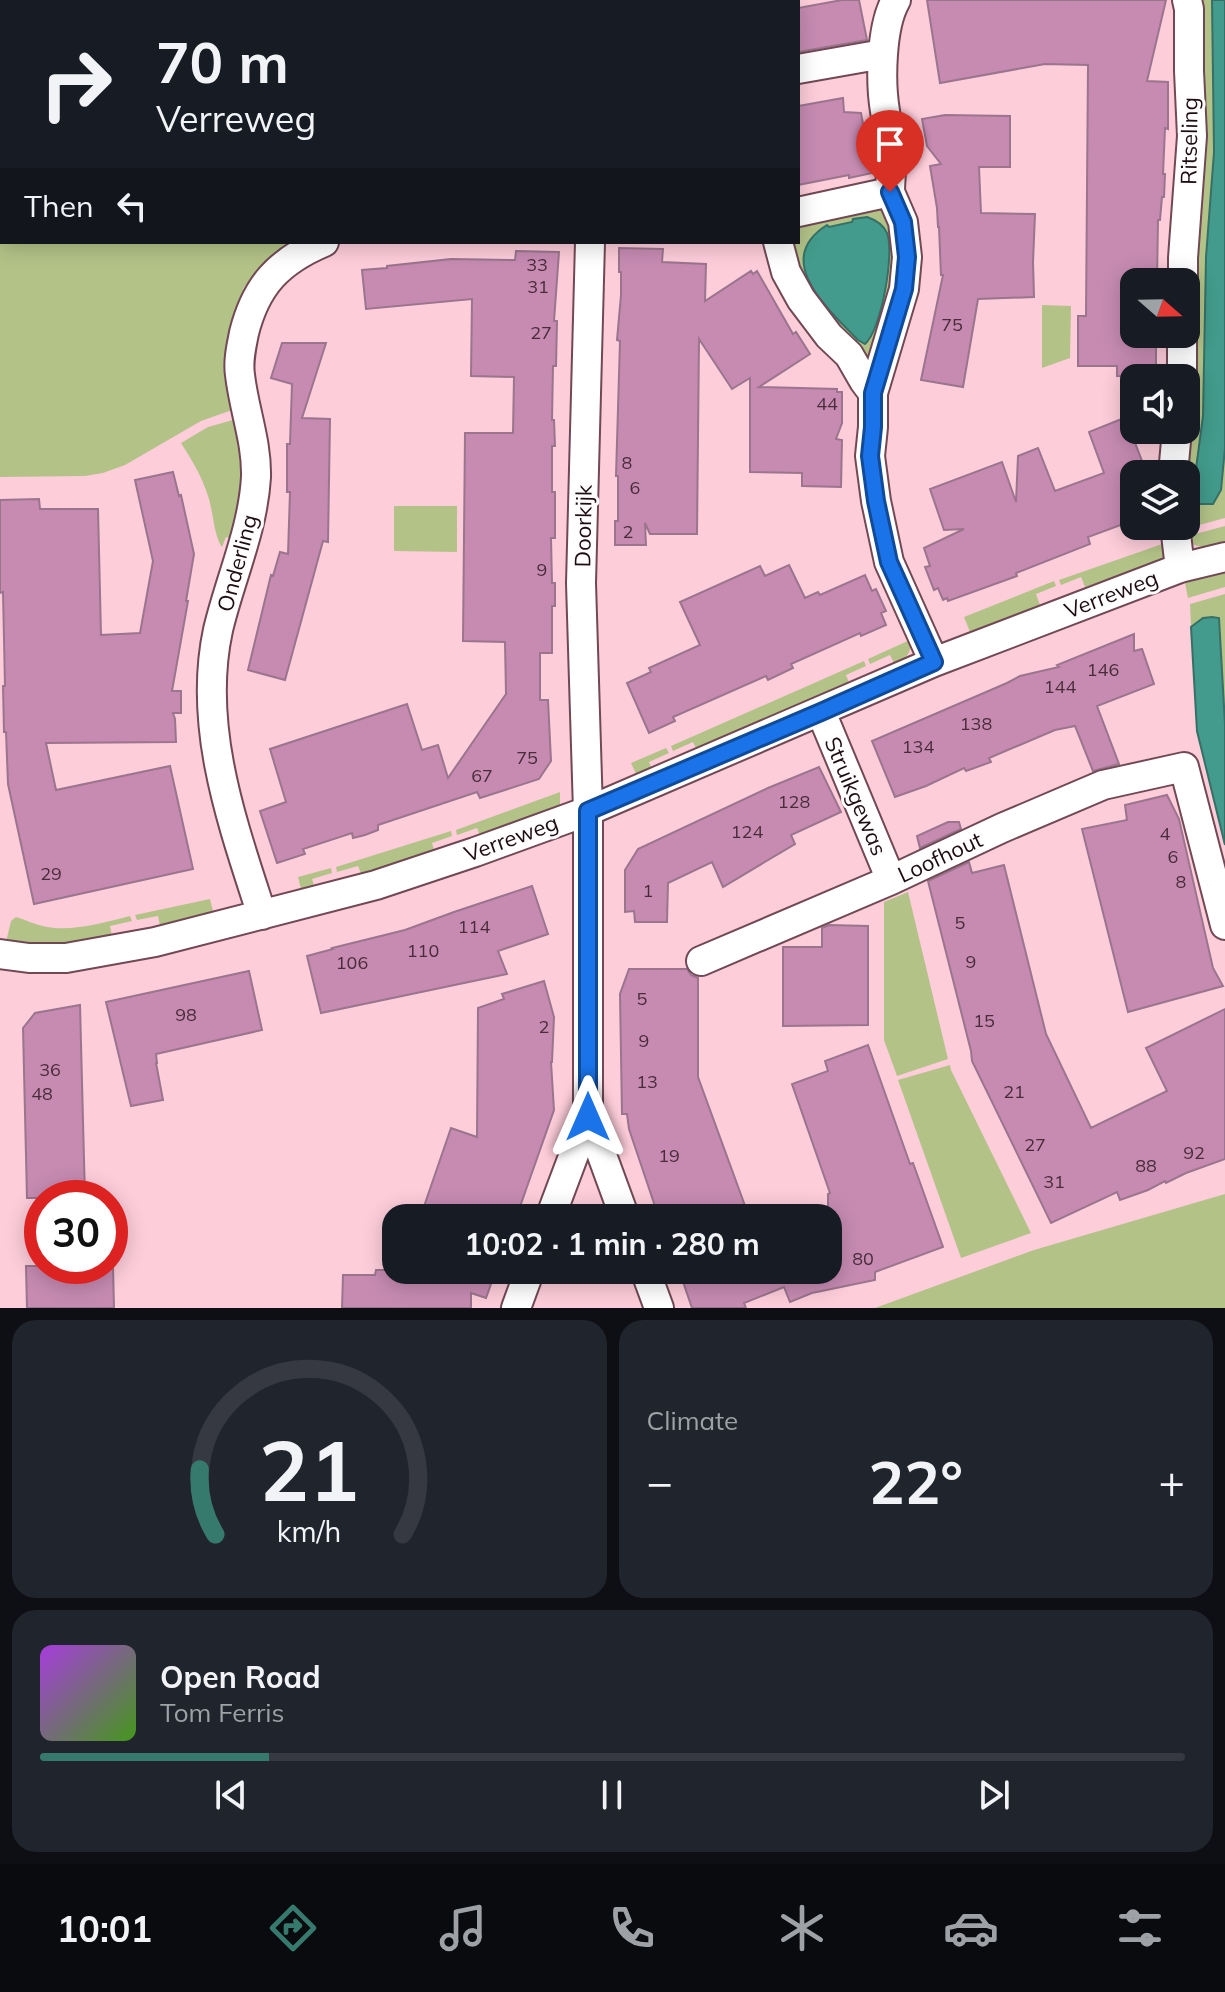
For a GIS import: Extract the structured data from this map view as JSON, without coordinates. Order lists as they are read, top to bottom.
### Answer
{
  "streets": {
    "street": [
      "Ritseling",
      "Doorkijk",
      "Onderling",
      "Verreweg",
      "Struikgewas",
      "Loofhout"
    ]
  },
  "crossings": [
    ["Doorkijk", "Verreweg"],
    ["Onderling", "Verreweg"],
    ["Verreweg", "Struikgewas"],
    ["Struikgewas", "Loofhout"]
  ],
  "house_numbers": [
    "33",
    "31",
    "75",
    "27",
    "44",
    "8",
    "6",
    "2",
    "9",
    "146",
    "144",
    "138",
    "134",
    "75",
    "67",
    "128",
    "124",
    "4",
    "6",
    "29",
    "8",
    "1",
    "5",
    "114",
    "110",
    "9",
    "106",
    "5",
    "98",
    "15",
    "2",
    "9",
    "36",
    "13",
    "21",
    "48",
    "27",
    "92",
    "19",
    "88",
    "31",
    "80"
  ],
  "north": "right",
  "page": {
    "turn": ["70 m", "Verreweg"],
    "then": "Then",
    "limit": "30",
    "trip": "10:02 · 1 min · 280 m",
    "tile": "Climate",
    "heat": ["−", "22°", "+"],
    "song": ["Open Road", "Tom Ferris"],
    "tabs": "10:01",
    "gauge": ["21", "km/h"]
  }
}
